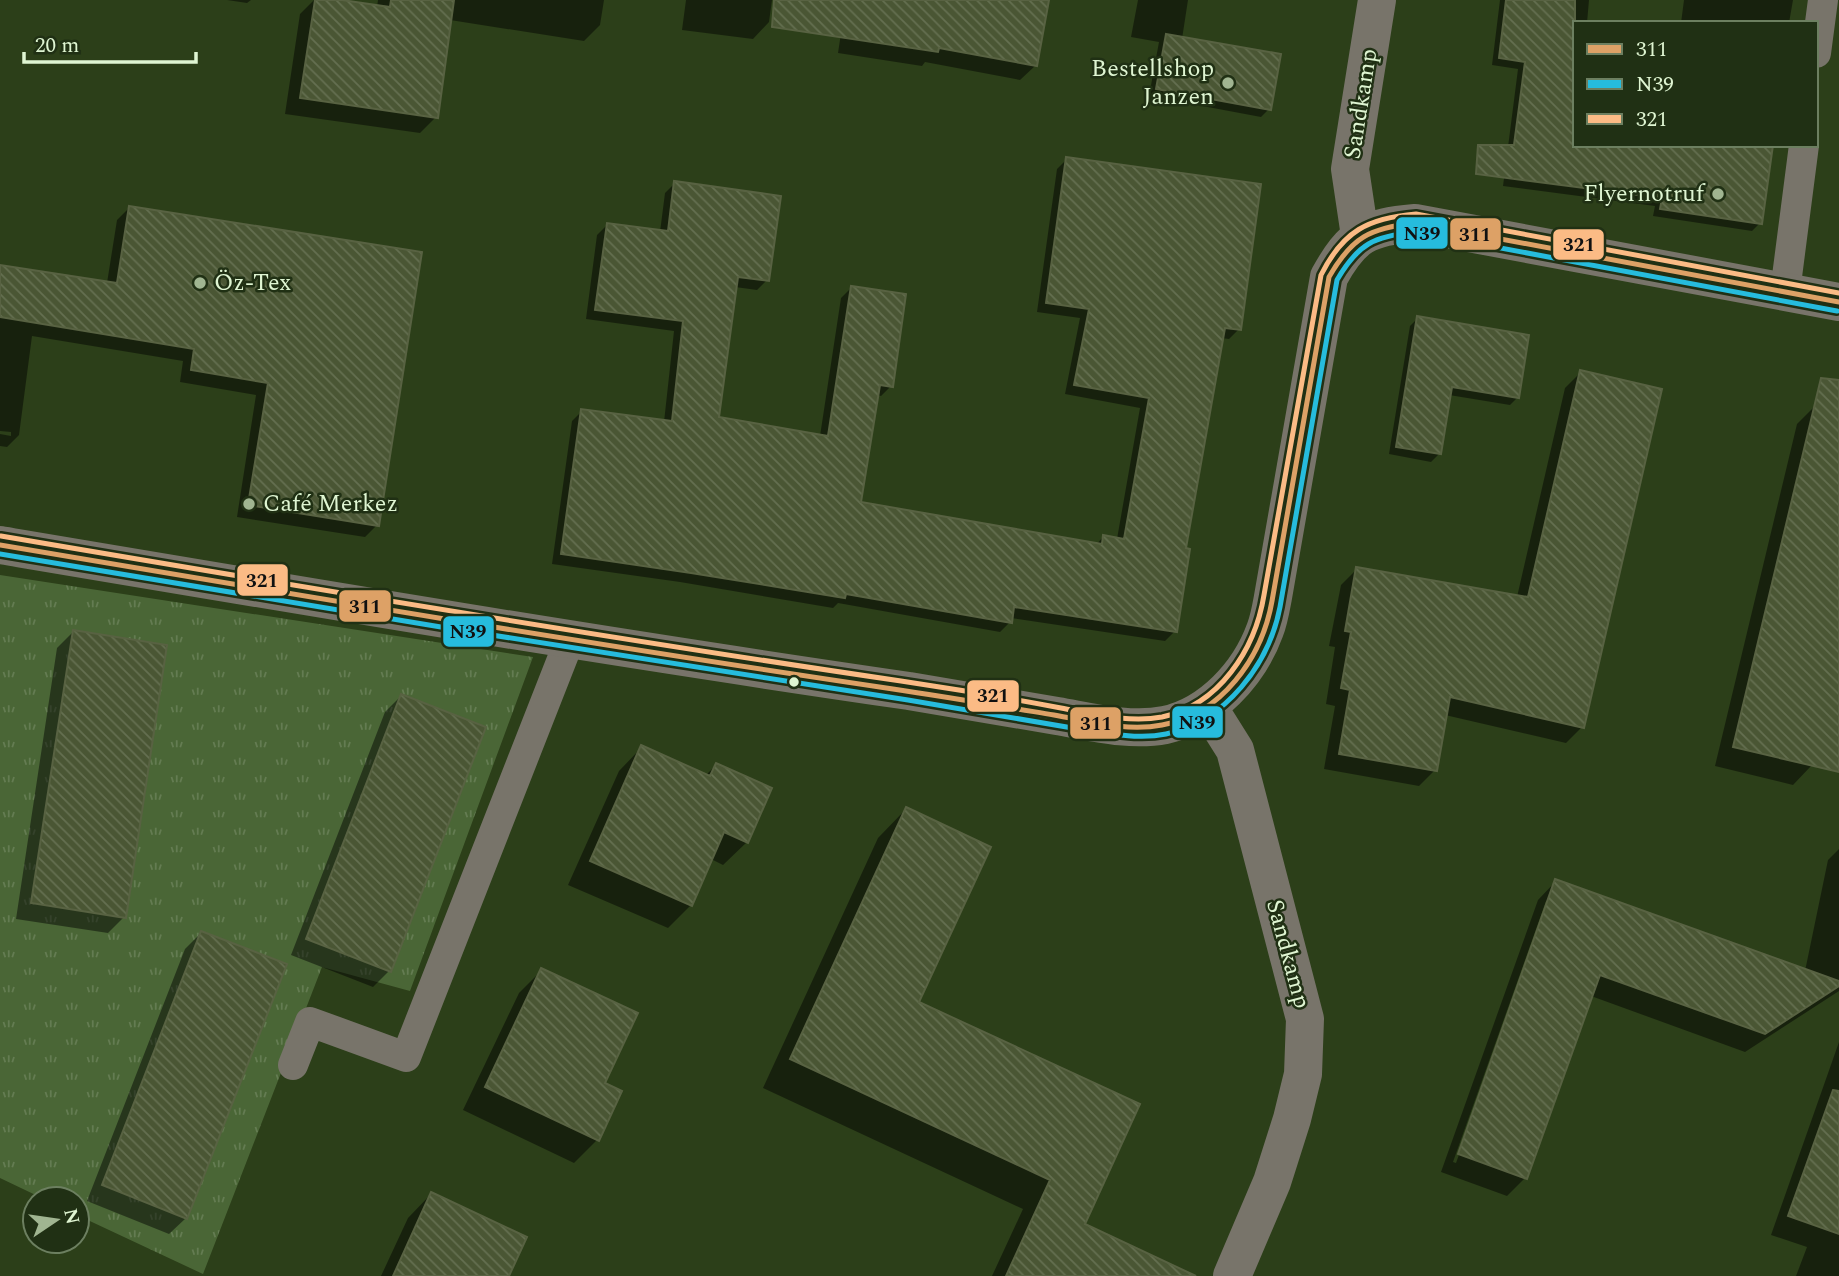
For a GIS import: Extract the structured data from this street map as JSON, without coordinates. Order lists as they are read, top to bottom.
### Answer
{
  "streets": {
    "street": ["Sandkamp"]
  },
  "places": [
    "Bestellshop Janzen",
    "Flyernotruf",
    "Öz-Tex",
    "Café Merkez"
  ],
  "lines": ["transit line 321", "transit line 311", "transit line N39"],
  "legend": ["311", "N39", "321"],
  "scale_bar": "20 m",
  "north": "right"
}
